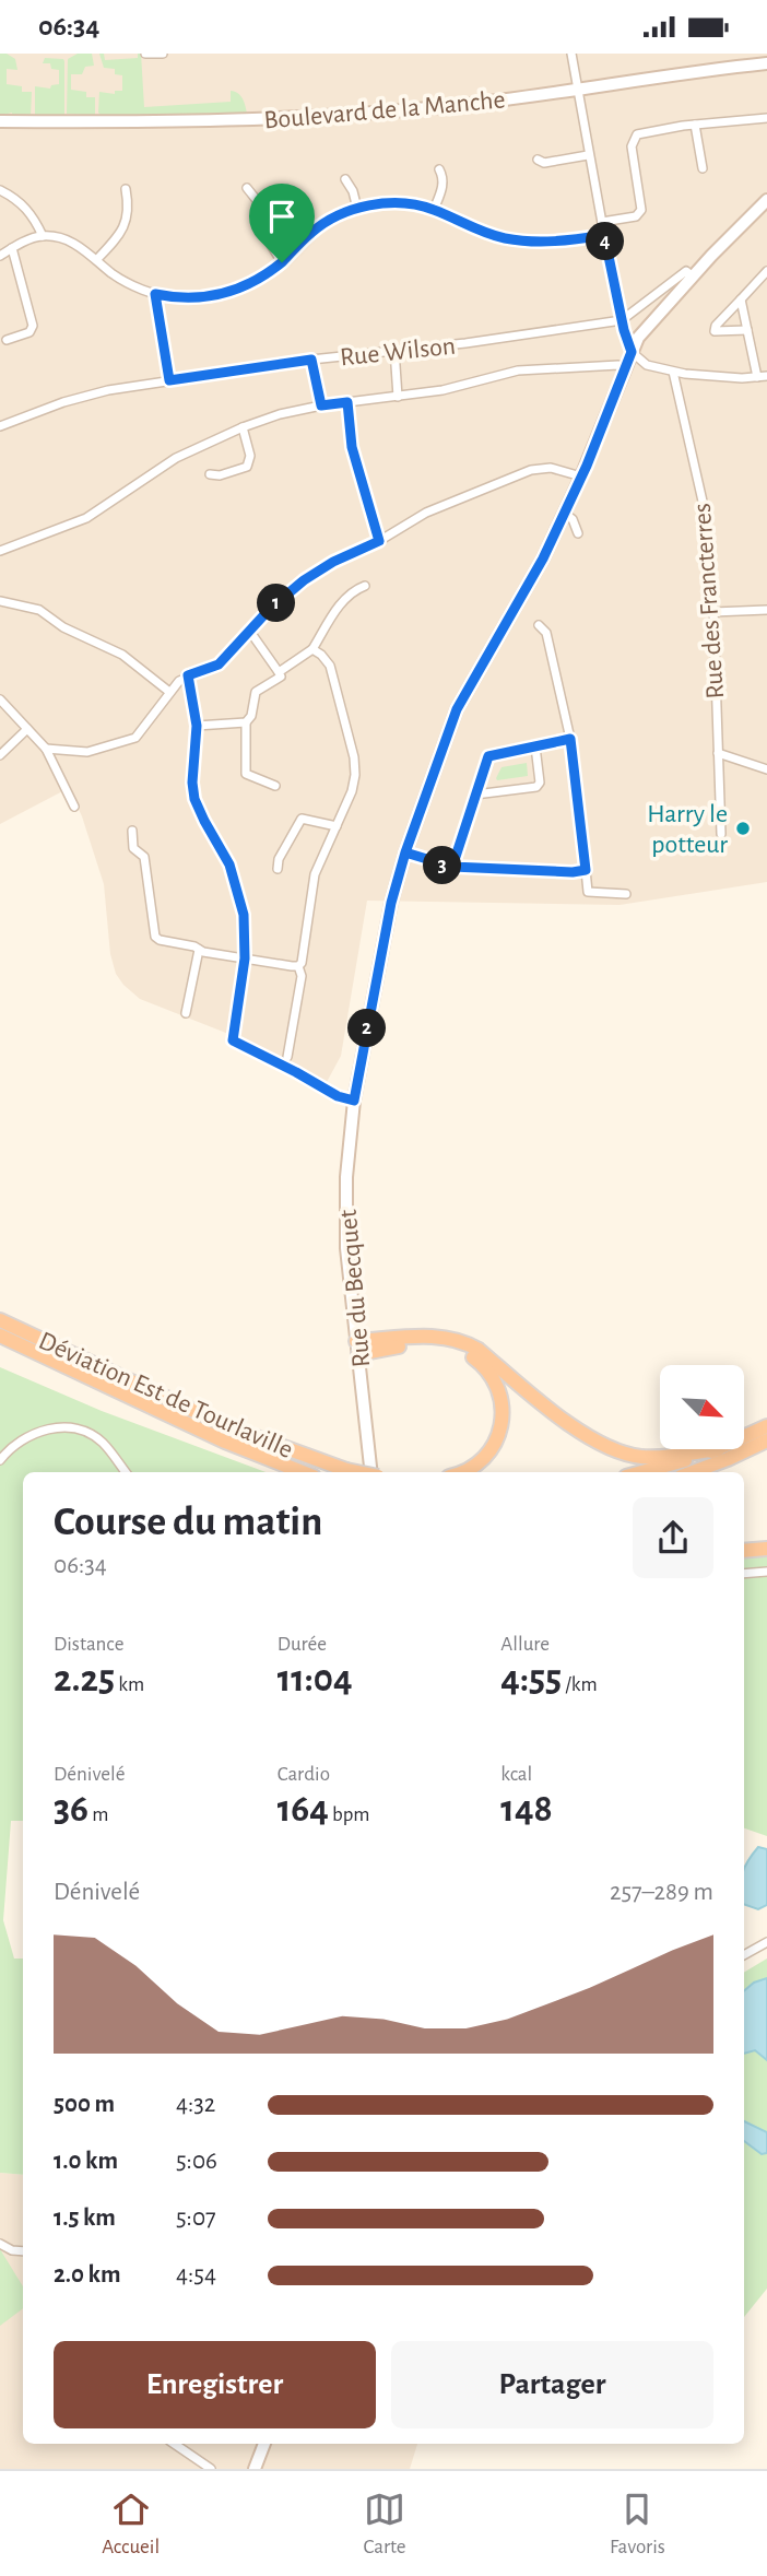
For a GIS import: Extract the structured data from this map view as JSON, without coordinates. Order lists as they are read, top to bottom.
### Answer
{
  "streets": {
    "highway": ["Déviation Est de Tourlaville"],
    "main road": ["Boulevard de la Manche", "Rue du Becquet"],
    "street": ["Rue Wilson", "Rue des Francterres"]
  },
  "crossings": [
    ["Rue Wilson", "Rue du Becquet"]
  ],
  "places": ["Harry le potteur"],
  "north": "bottom right",
  "page": {
    "status": "06:34",
    "pins": [
      "4",
      "1",
      "3",
      "2"
    ],
    "heading": ["Course du matin", "06:34"],
    "stats": [
      ["Distance", "2.25 km"],
      ["Durée", "11:04"],
      ["Allure", "4:55 /km"],
      ["Dénivelé", "36 m"],
      ["Cardio", "164 bpm"],
      ["kcal", "148"]
    ],
    "chart": ["Dénivelé", "257–289 m"],
    "list": [
      {
        "name": "500 m",
        "note": "4:32"
      },
      {
        "name": "1.0 km",
        "note": "5:06"
      },
      {
        "name": "1.5 km",
        "note": "5:07"
      },
      {
        "name": "2.0 km",
        "note": "4:54"
      }
    ],
    "buttons": ["Enregistrer", "Partager"],
    "tabs": ["Accueil", "Carte", "Favoris"]
  }
}
